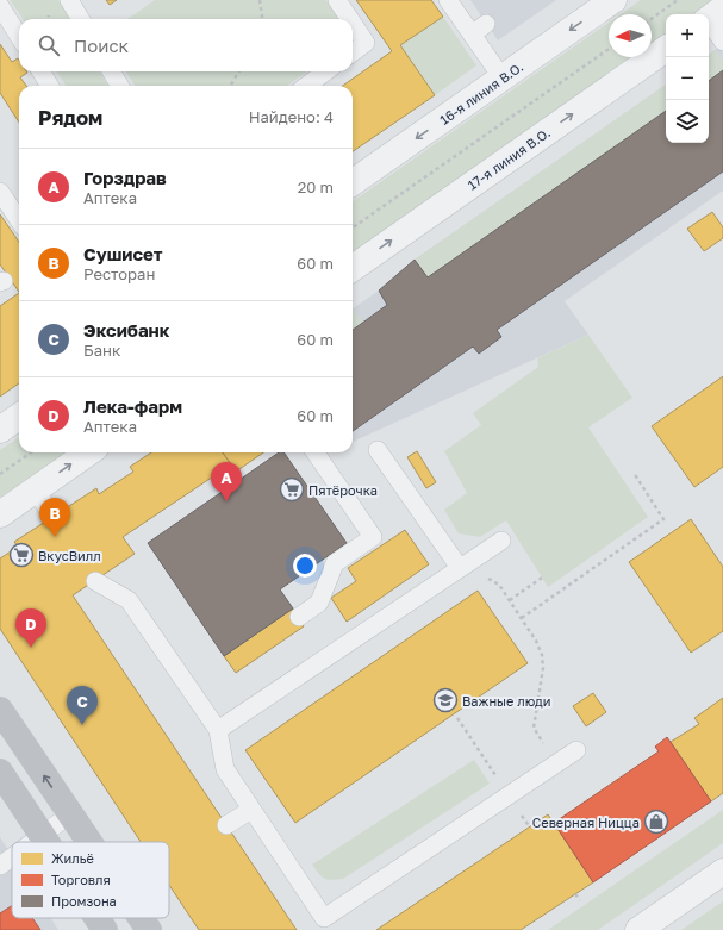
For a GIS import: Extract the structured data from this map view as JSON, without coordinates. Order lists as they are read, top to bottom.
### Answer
{
  "streets": {
    "street": ["16-я линия В.О.", "17-я линия В.О."]
  },
  "one_way": ["16-я линия В.О.", "17-я линия В.О."],
  "places": {
    "supermarket": ["Пятёрочка", "ВкусВилл"],
    "school or university": ["Важные люди"],
    "shop": ["Северная Ницца"]
  },
  "legend": ["Жильё", "Торговля", "Промзона"],
  "north": "left",
  "page": {
    "map_buttons": ["+", "−"],
    "search": "Поиск",
    "heading": ["Рядом", "Найдено: 4"],
    "list": [
      {
        "mark": "A",
        "name": "Горздрав",
        "note": "Аптека",
        "value": "20 m"
      },
      {
        "mark": "B",
        "name": "Сушисет",
        "note": "Ресторан",
        "value": "60 m"
      },
      {
        "mark": "C",
        "name": "Эксибанк",
        "note": "Банк",
        "value": "60 m"
      },
      {
        "mark": "D",
        "name": "Лека-фарм",
        "note": "Аптека",
        "value": "60 m"
      }
    ],
    "pins": [
      "A",
      "B",
      "D",
      "C"
    ]
  }
}
